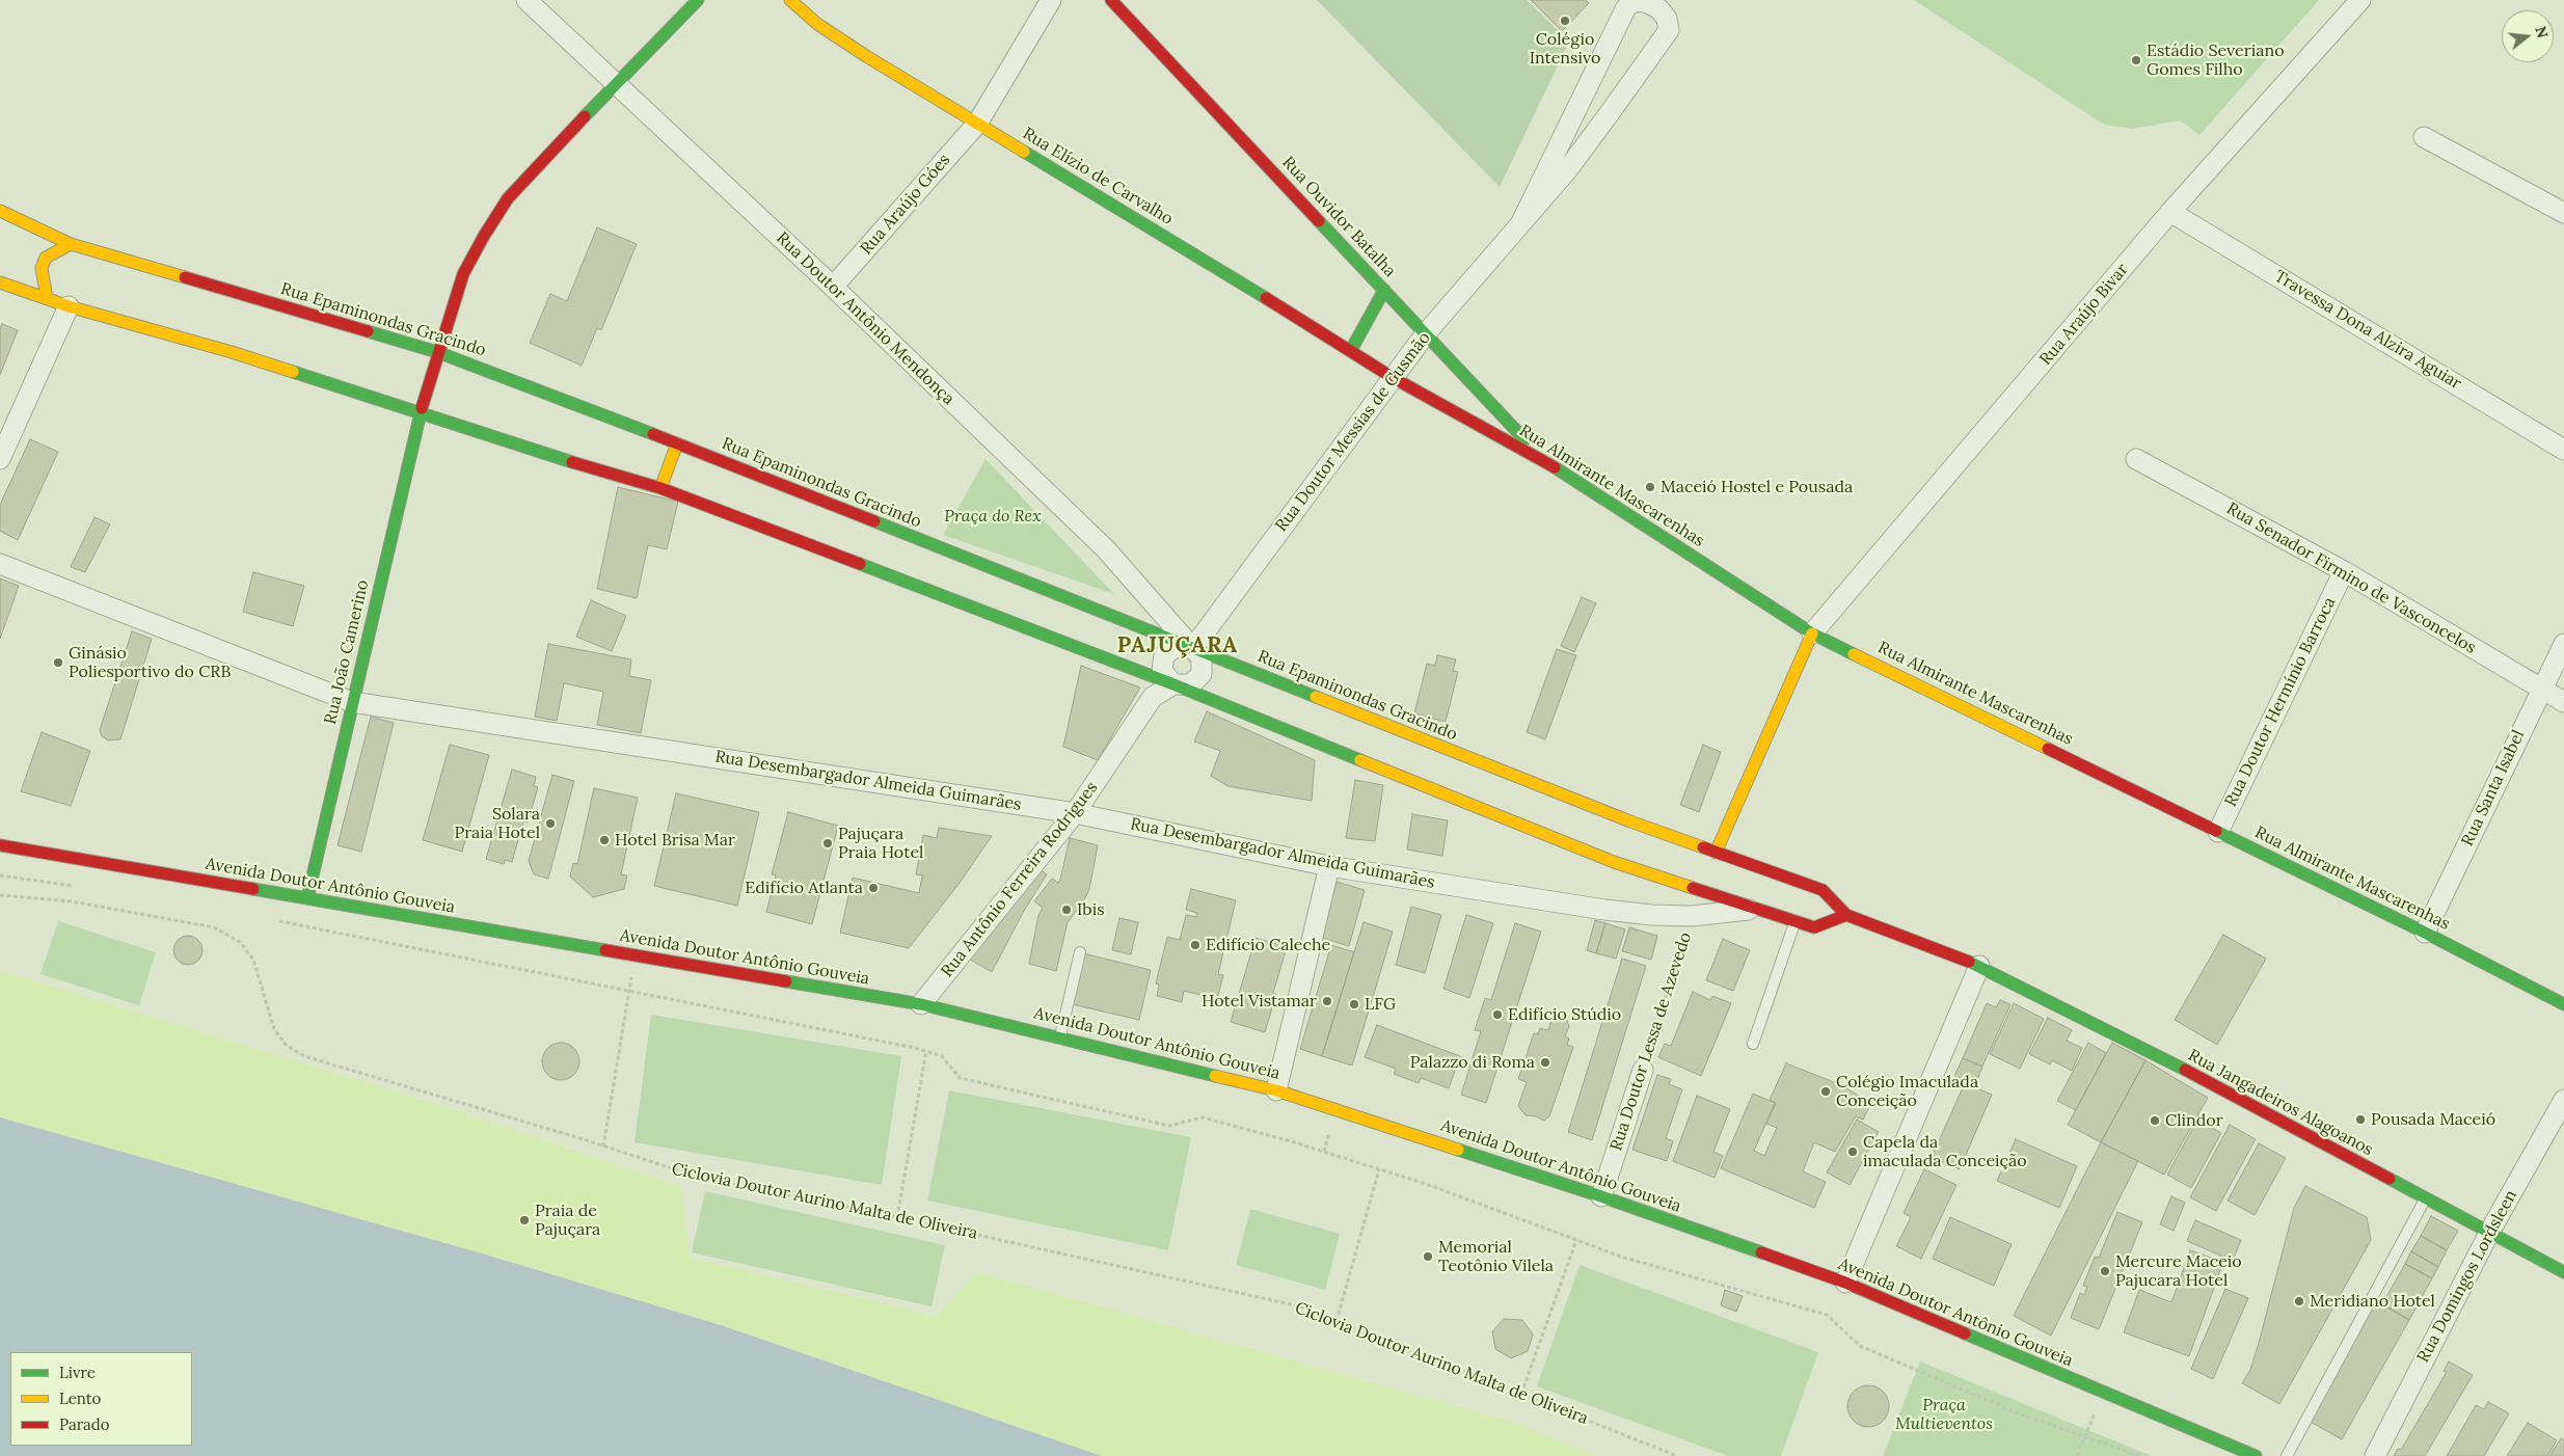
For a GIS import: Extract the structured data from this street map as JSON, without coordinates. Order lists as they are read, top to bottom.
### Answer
{
  "streets": {
    "street": [
      "Rua Elízio de Carvalho",
      "Rua Araújo Góes",
      "Rua Ouvidor Batalha",
      "Rua Araújo Bivar",
      "Rua Doutor Antônio Mendonça",
      "Rua Epaminondas Gracindo",
      "Travessa Dona Alzira Aguiar",
      "Rua Doutor Messias de Gusmão",
      "Rua Almirante Mascarenhas",
      "Rua Senador Firmino de Vasconcelos",
      "Rua João Camerino",
      "Rua Doutor Hermínio Barroca",
      "Rua Desembargador Almeida Guimarães",
      "Rua Santa Isabel",
      "Rua Antônio Ferreira Rodrigues",
      "Avenida Doutor Antônio Gouveia",
      "Rua Doutor Lessa de Azevedo",
      "Rua Jangadeiros Alagoanos",
      "Rua Domingos Lordsleen"
    ],
    "path": ["Ciclovia Doutor Aurino Malta de Oliveira"]
  },
  "crossings": [
    ["Rua Elízio de Carvalho", "Rua Araújo Góes"],
    ["Rua Elízio de Carvalho", "Rua Doutor Messias de Gusmão"],
    ["Rua Elízio de Carvalho", "Rua Almirante Mascarenhas"],
    ["Rua Araújo Góes", "Rua Doutor Antônio Mendonça"],
    ["Rua Ouvidor Batalha", "Rua Doutor Messias de Gusmão"],
    ["Rua Ouvidor Batalha", "Rua Almirante Mascarenhas"],
    ["Rua Araújo Bivar", "Travessa Dona Alzira Aguiar"],
    ["Rua Araújo Bivar", "Rua Almirante Mascarenhas"],
    ["Rua Doutor Antônio Mendonça", "Rua Epaminondas Gracindo"],
    ["Rua Doutor Antônio Mendonça", "Rua Doutor Messias de Gusmão"],
    ["Rua Doutor Antônio Mendonça", "Rua João Camerino"],
    ["Rua Doutor Antônio Mendonça", "Rua Antônio Ferreira Rodrigues"],
    ["Rua Epaminondas Gracindo", "Rua Doutor Messias de Gusmão"],
    ["Rua Epaminondas Gracindo", "Rua João Camerino"],
    ["Rua Epaminondas Gracindo", "Rua Antônio Ferreira Rodrigues"],
    ["Rua Epaminondas Gracindo", "Rua Jangadeiros Alagoanos"],
    ["Rua Doutor Messias de Gusmão", "Rua Almirante Mascarenhas"],
    ["Rua Doutor Messias de Gusmão", "Rua Antônio Ferreira Rodrigues"],
    ["Rua Almirante Mascarenhas", "Rua Doutor Hermínio Barroca"],
    ["Rua Almirante Mascarenhas", "Rua Santa Isabel"],
    ["Rua Senador Firmino de Vasconcelos", "Rua Doutor Hermínio Barroca"],
    ["Rua Senador Firmino de Vasconcelos", "Rua Santa Isabel"],
    ["Rua João Camerino", "Rua Desembargador Almeida Guimarães"],
    ["Rua João Camerino", "Avenida Doutor Antônio Gouveia"],
    ["Rua Desembargador Almeida Guimarães", "Rua Antônio Ferreira Rodrigues"],
    ["Rua Desembargador Almeida Guimarães", "Rua Doutor Lessa de Azevedo"],
    ["Rua Antônio Ferreira Rodrigues", "Avenida Doutor Antônio Gouveia"],
    ["Avenida Doutor Antônio Gouveia", "Rua Doutor Lessa de Azevedo"],
    ["Rua Jangadeiros Alagoanos", "Rua Domingos Lordsleen"]
  ],
  "districts": ["PAJUÇARA"],
  "parks": ["Praça do Rex", "Praça Multieventos"],
  "places": [
    "Colégio Intensivo",
    "Estádio Severiano Gomes Filho",
    "Maceió Hostel e Pousada",
    "Ginásio Poliesportivo do CRB",
    "Solara Praia Hotel",
    "Hotel Brisa Mar",
    "Pajuçara Praia Hotel",
    "Edifício Atlanta",
    "Ibis",
    "Edifício Caleche",
    "Hotel Vistamar",
    "LFG",
    "Edifício Stúdio",
    "Palazzo di Roma",
    "Colégio Imaculada Conceição",
    "Pousada Maceió",
    "Clindor",
    "Capela da imaculada Conceição",
    "Praia de Pajuçara",
    "Memorial Teotônio Vilela",
    "Mercure Maceio Pajucara Hotel",
    "Meridiano Hotel"
  ],
  "legend": ["Livre", "Lento", "Parado"],
  "north": "right"
}
